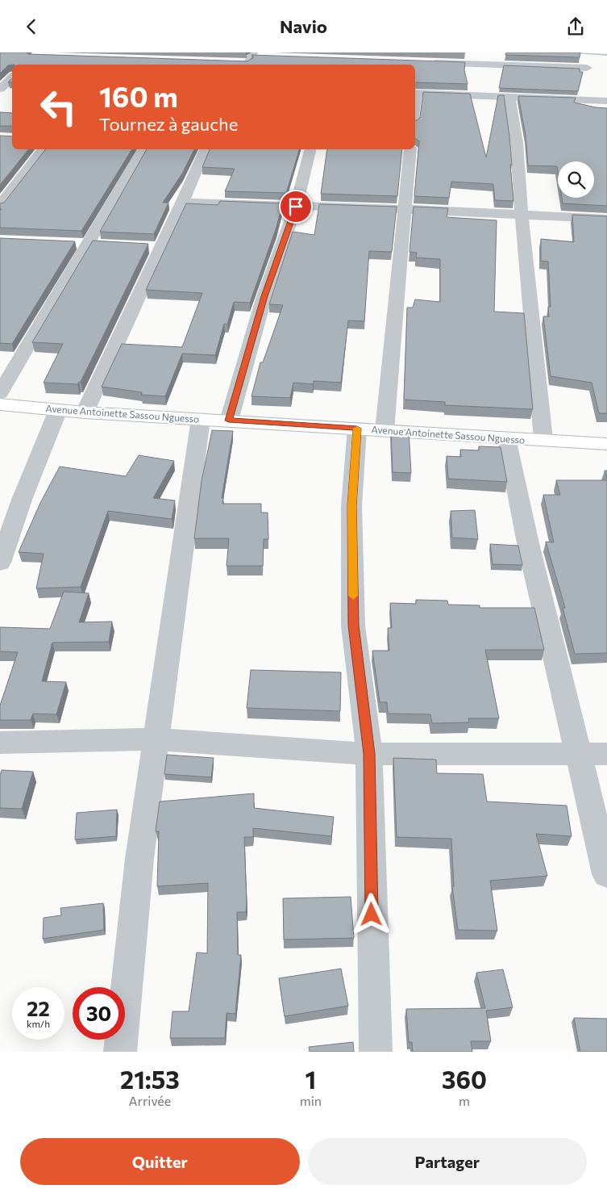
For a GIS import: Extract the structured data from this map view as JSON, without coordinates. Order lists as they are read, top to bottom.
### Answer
{
  "streets": {
    "street": ["Avenue Antoinette Sassou Nguesso"]
  },
  "page": {
    "header": "Navio",
    "turn": ["160 m", "Tournez à gauche"],
    "speed": "22 km/h",
    "limit": "30",
    "eta": [
      "21:53",
      "Arrivée",
      "1",
      "min",
      "360",
      "m"
    ],
    "buttons": ["Quitter", "Partager"]
  }
}
